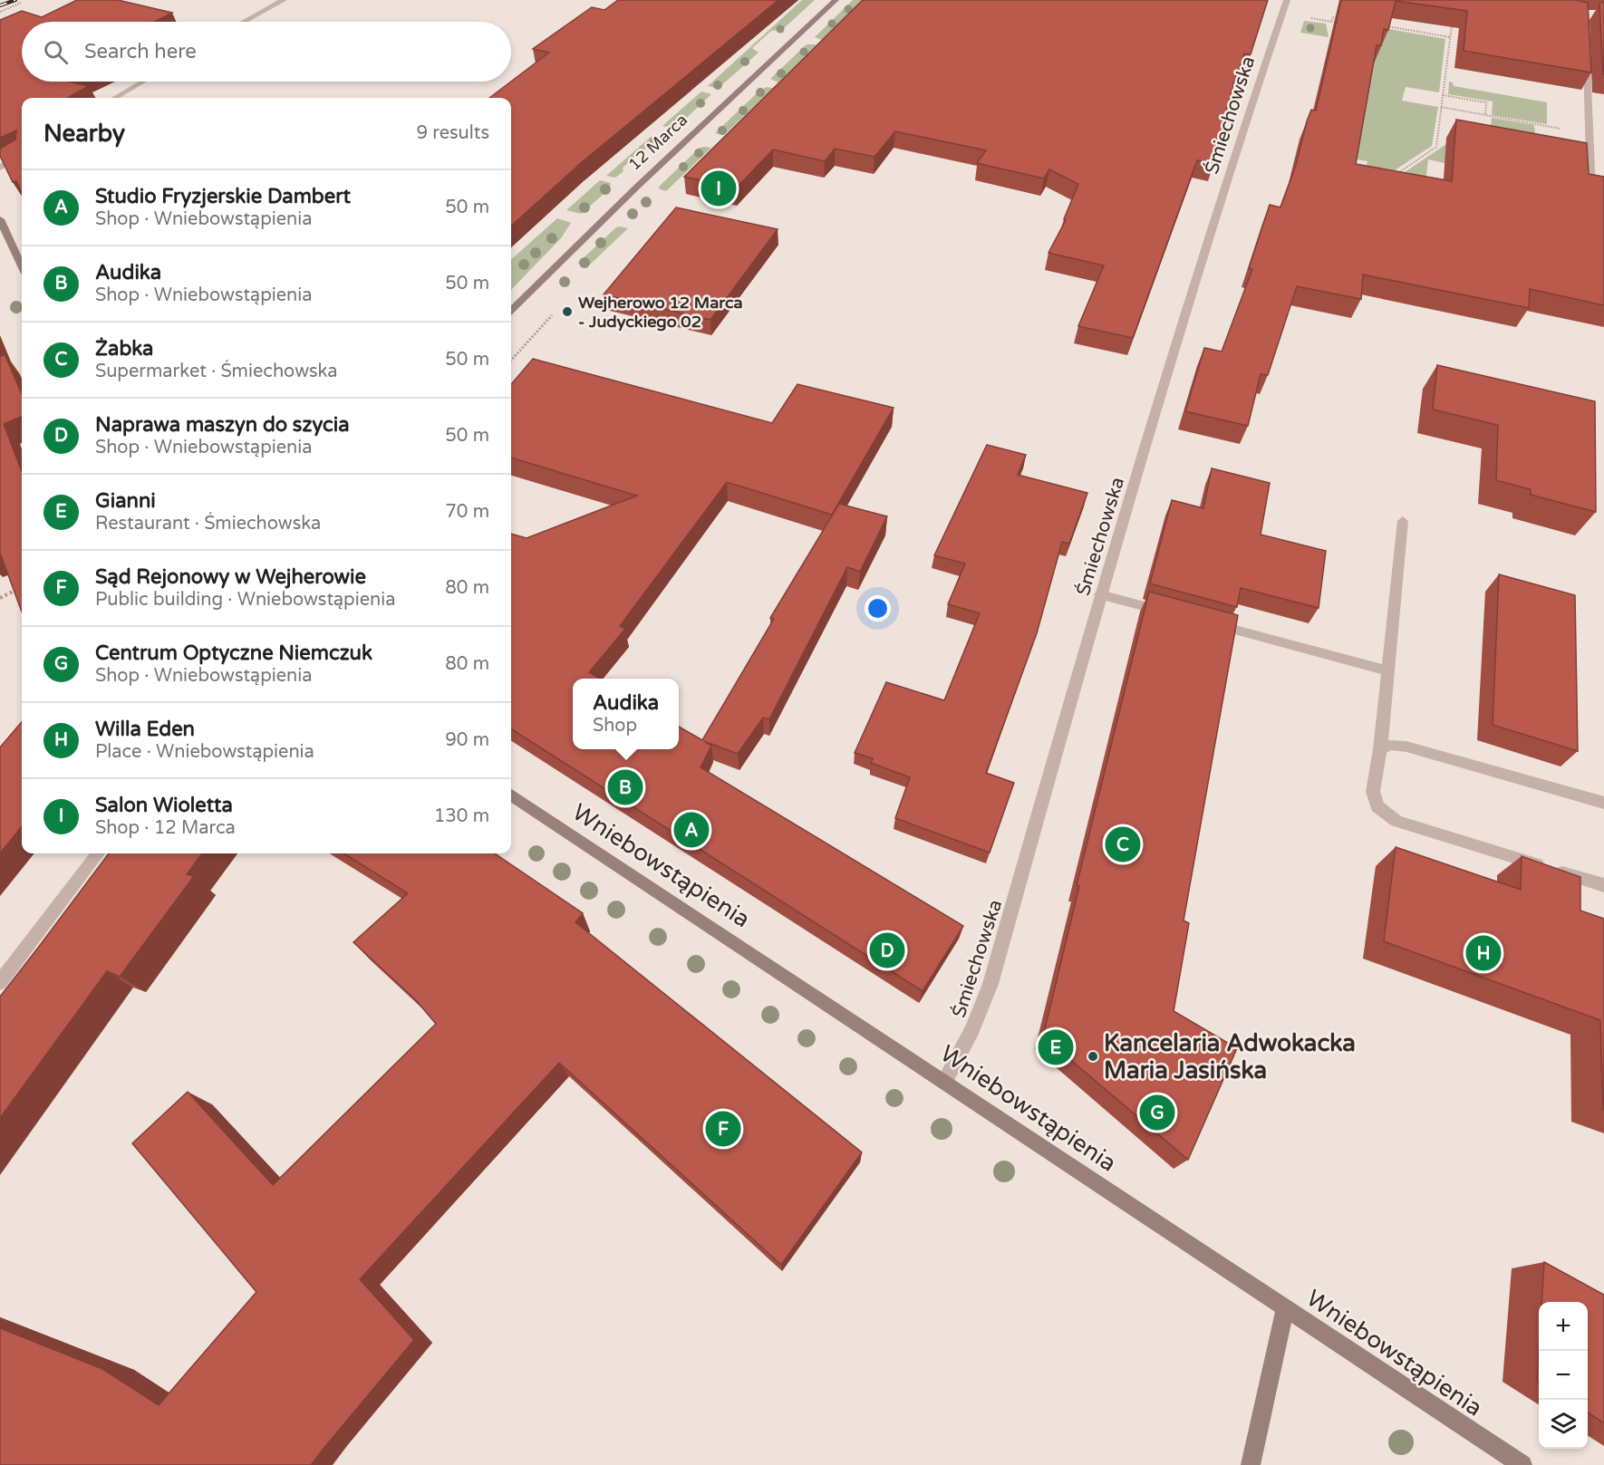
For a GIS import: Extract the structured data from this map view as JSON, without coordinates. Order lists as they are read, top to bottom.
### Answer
{
  "streets": {
    "street": ["Śmiechowska", "12 Marca", "Wniebowstąpienia"]
  },
  "crossings": [
    ["Śmiechowska", "Wniebowstąpienia"]
  ],
  "places": ["Wejherowo 12 Marca - Judyckiego 02", "Kancelaria Adwokacka Maria Jasińska"],
  "page": {
    "search": "Search here",
    "heading": ["Nearby", "9 results"],
    "pins": [
      "I",
      "B",
      "A",
      "C",
      "D",
      "H",
      "E",
      "G",
      "F"
    ],
    "list": [
      {
        "mark": "A",
        "name": "Studio Fryzjerskie Dambert",
        "note": "Shop · Wniebowstąpienia",
        "value": "50 m"
      },
      {
        "mark": "B",
        "name": "Audika",
        "note": "Shop · Wniebowstąpienia",
        "value": "50 m"
      },
      {
        "mark": "C",
        "name": "Żabka",
        "note": "Supermarket · Śmiechowska",
        "value": "50 m"
      },
      {
        "mark": "D",
        "name": "Naprawa maszyn do szycia",
        "note": "Shop · Wniebowstąpienia",
        "value": "50 m"
      },
      {
        "mark": "E",
        "name": "Gianni",
        "note": "Restaurant · Śmiechowska",
        "value": "70 m"
      },
      {
        "mark": "F",
        "name": "Sąd Rejonowy w Wejherowie",
        "note": "Public building · Wniebowstąpienia",
        "value": "80 m"
      },
      {
        "mark": "G",
        "name": "Centrum Optyczne Niemczuk",
        "note": "Shop · Wniebowstąpienia",
        "value": "80 m"
      },
      {
        "mark": "H",
        "name": "Willa Eden",
        "note": "Place · Wniebowstąpienia",
        "value": "90 m"
      },
      {
        "mark": "I",
        "name": "Salon Wioletta",
        "note": "Shop · 12 Marca",
        "value": "130 m"
      }
    ],
    "popup": ["Audika", "Shop"],
    "map_buttons": ["+", "−"]
  }
}
